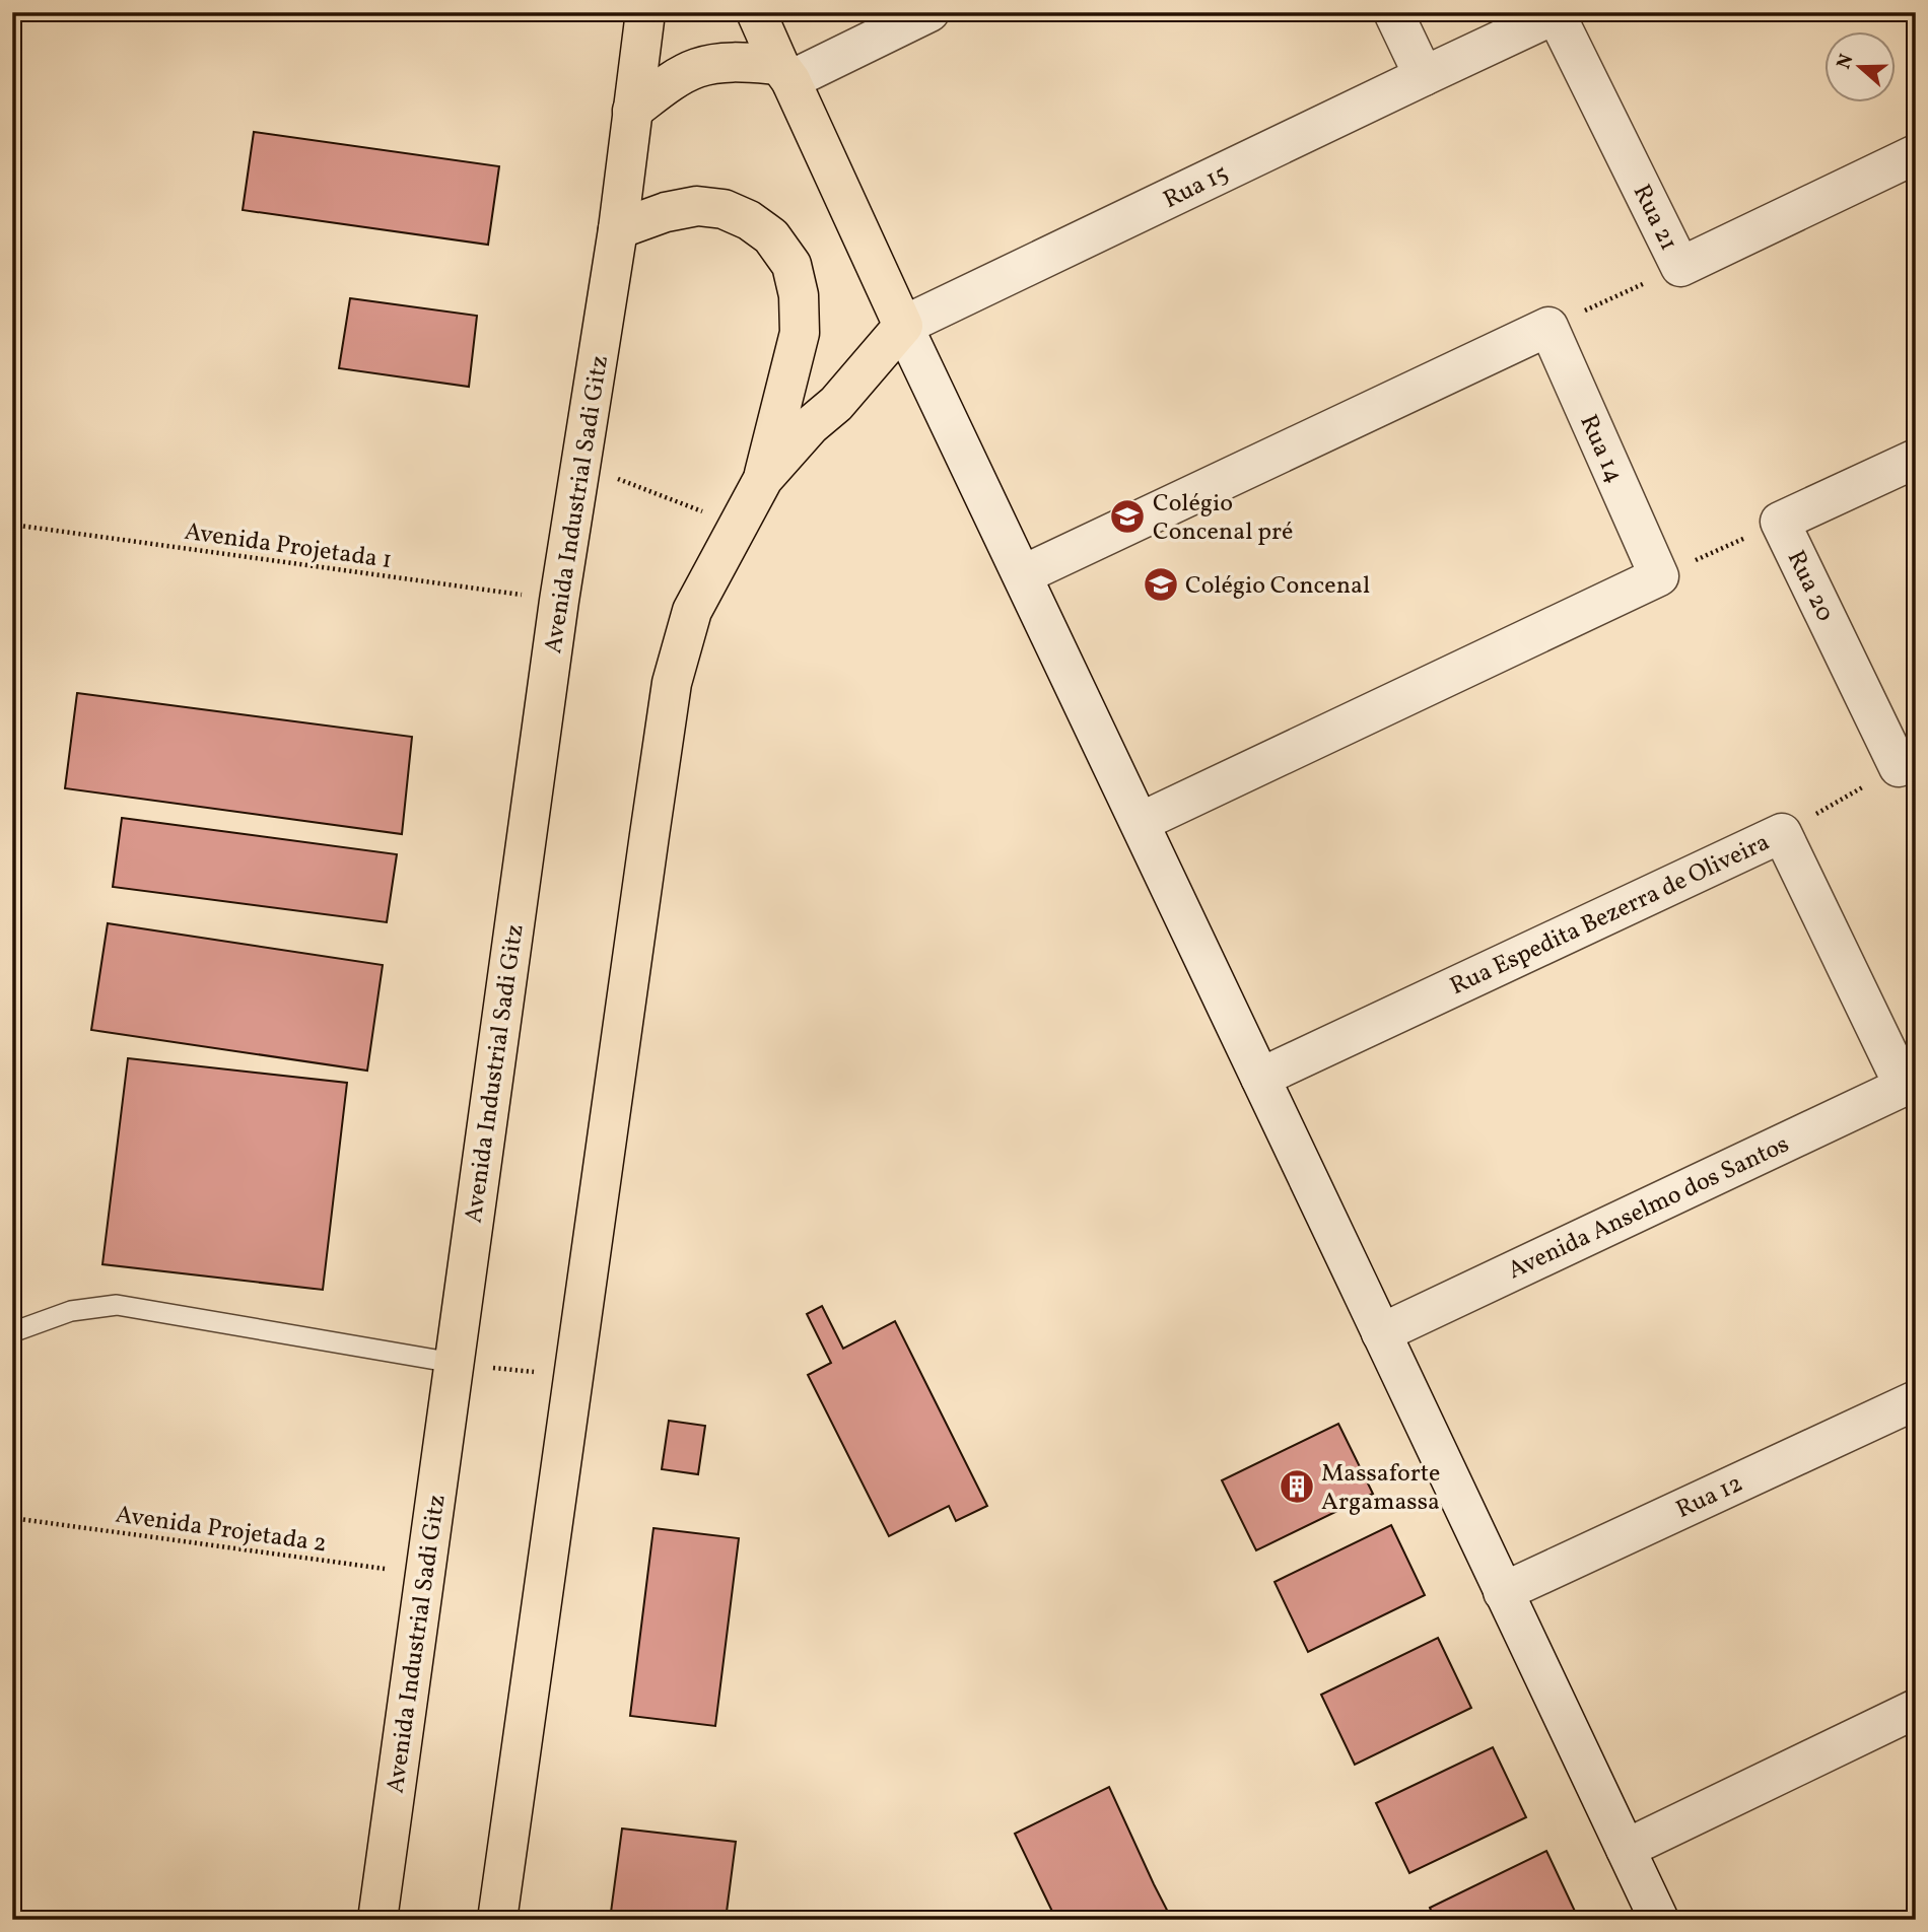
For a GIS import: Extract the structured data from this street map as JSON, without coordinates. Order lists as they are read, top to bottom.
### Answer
{
  "streets": {
    "main road": ["Avenida Industrial Sadi Gitz"],
    "street": [
      "Rua 15",
      "Rua 21",
      "Rua 14",
      "Rua 20",
      "Rua Espedita Bezerra de Oliveira",
      "Avenida Anselmo dos Santos",
      "Rua 12"
    ],
    "path": ["Avenida Projetada 1", "Avenida Projetada 2"]
  },
  "crossings": [
    ["Rua 15", "Rua 21"],
    ["Avenida Industrial Sadi Gitz", "Avenida Projetada 1"],
    ["Avenida Industrial Sadi Gitz", "Avenida Projetada 2"],
    ["Rua Espedita Bezerra de Oliveira", "Avenida Anselmo dos Santos"]
  ],
  "places": {
    "school or university": ["Colégio Concenal pré", "Colégio Concenal"],
    "building": ["Massaforte Argamassa"]
  },
  "north": "left"
}
